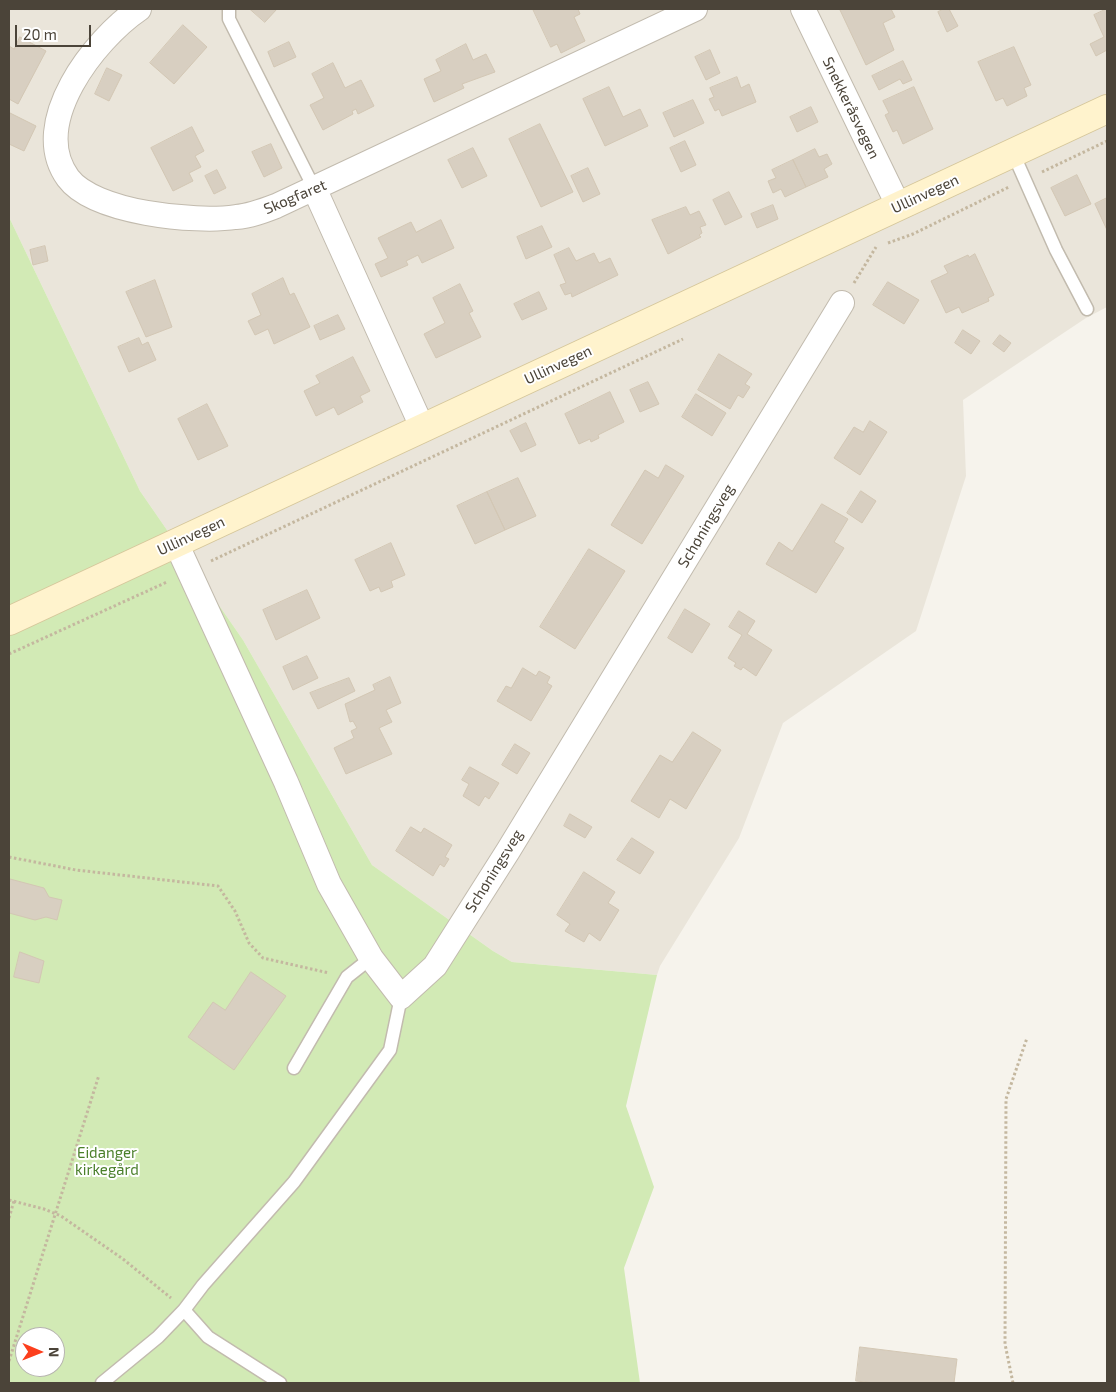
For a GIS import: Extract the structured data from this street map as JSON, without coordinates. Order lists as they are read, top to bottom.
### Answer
{
  "streets": {
    "main road": ["Ullinvegen"],
    "street": ["Snekkeråsvegen", "Skogfaret", "Schøningsveg"]
  },
  "crossings": [
    ["Snekkeråsvegen", "Ullinvegen"]
  ],
  "parks": ["Eidanger kirkegård"],
  "scale_bar": "20 m",
  "north": "right"
}
